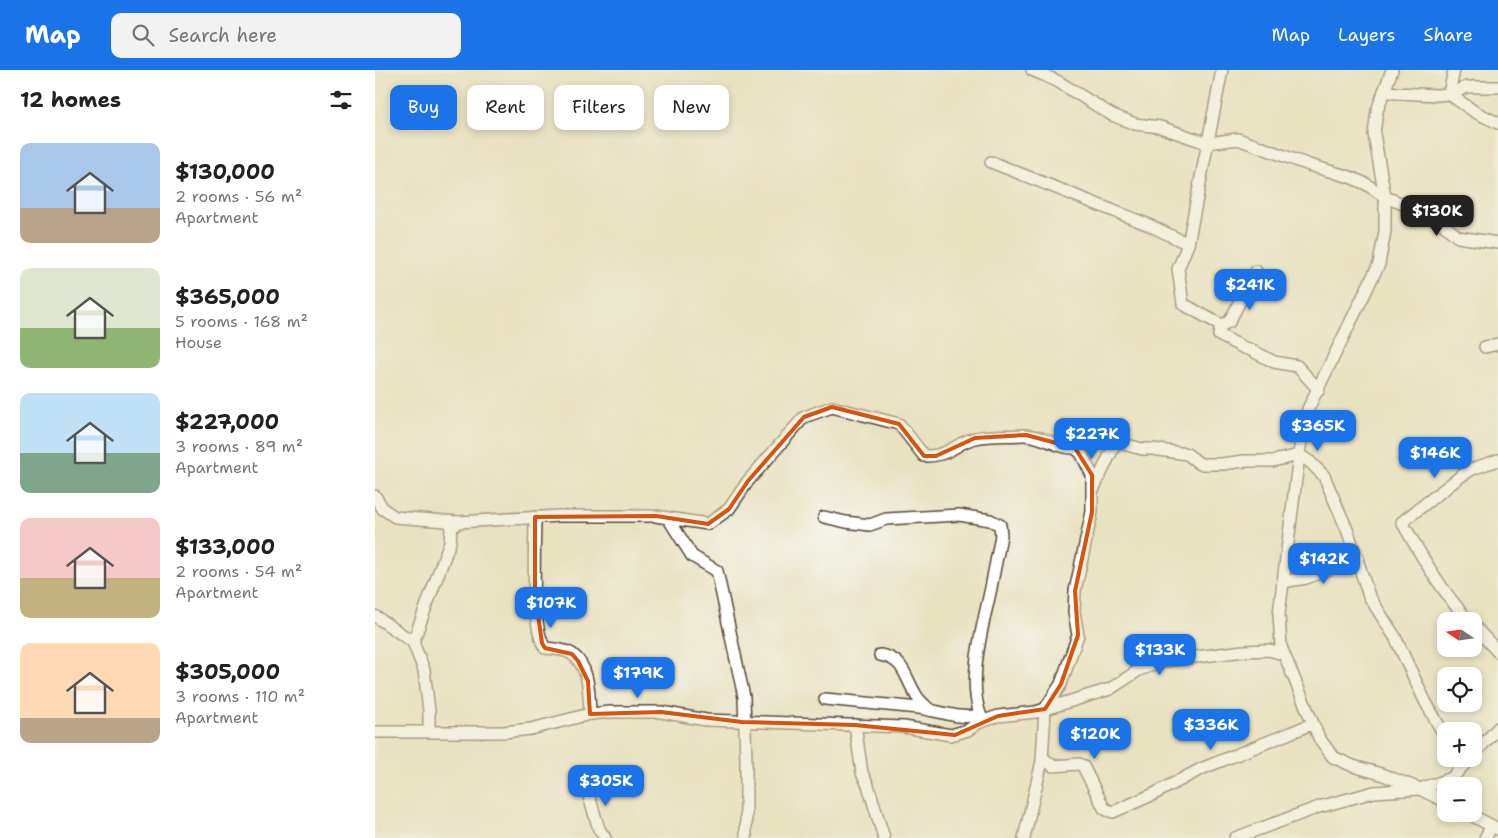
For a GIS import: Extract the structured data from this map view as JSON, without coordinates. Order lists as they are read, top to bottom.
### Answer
{
  "north": "left",
  "page": {
    "header": "Map",
    "search": "Search here",
    "nav": ["Map", "Layers", "Share"],
    "heading": "12 homes",
    "chip": [
      "Buy",
      "Rent",
      "Filters",
      "New"
    ],
    "list": [
      {
        "name": "$130,000",
        "note": "2 rooms · 56 m² · Apartment"
      },
      {
        "name": "$365,000",
        "note": "5 rooms · 168 m² · House"
      },
      {
        "name": "$227,000",
        "note": "3 rooms · 89 m² · Apartment"
      },
      {
        "name": "$133,000",
        "note": "2 rooms · 54 m² · Apartment"
      },
      {
        "name": "$305,000",
        "note": "3 rooms · 110 m² · Apartment"
      }
    ],
    "price": [
      "$130K",
      "$241K",
      "$365K",
      "$227K",
      "$146K",
      "$142K",
      "$107K",
      "$133K",
      "$179K",
      "$336K",
      "$120K",
      "$305K"
    ],
    "map_buttons": ["+", "−"]
  }
}
